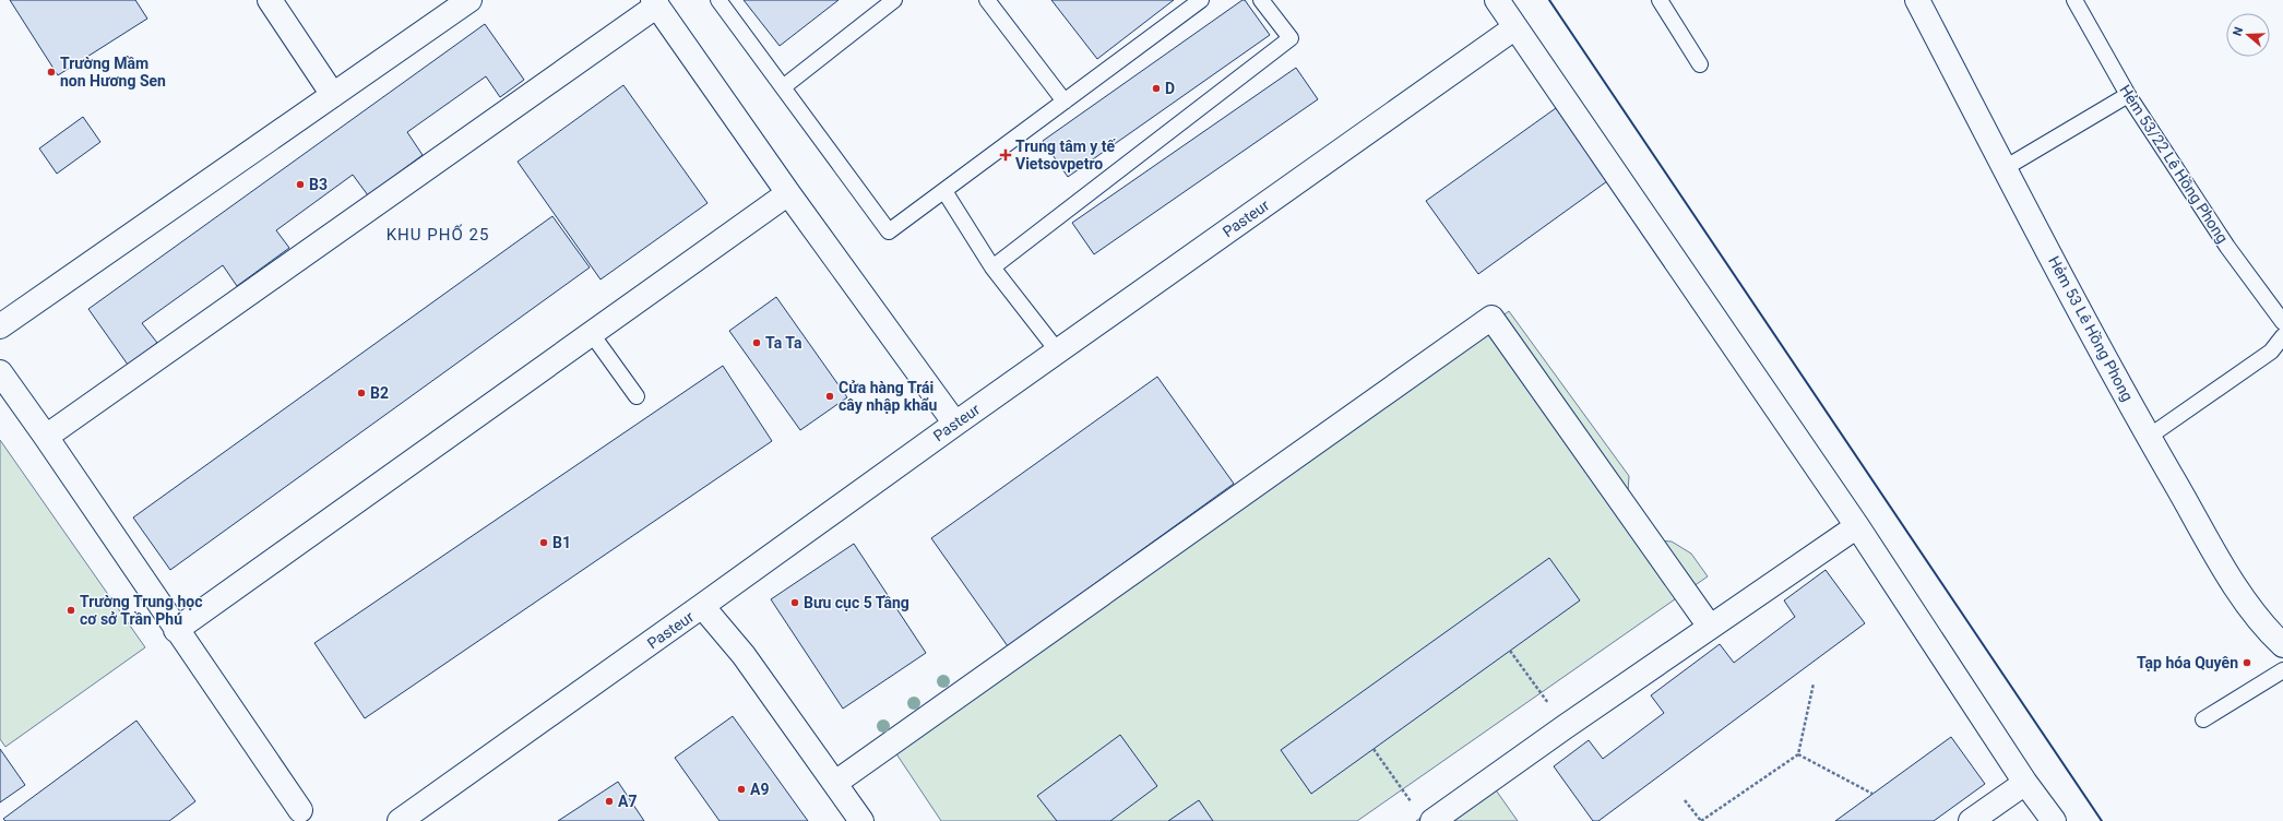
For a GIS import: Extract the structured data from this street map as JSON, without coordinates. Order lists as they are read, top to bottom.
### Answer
{
  "streets": {
    "street": ["Pasteur", "Hẻm 53 Lê Hồng Phong"],
    "lane": ["Hẻm 53/22 Lê Hồng Phong"]
  },
  "districts": ["KHU PHỐ 25"],
  "places": {
    "other": [
      "Trường Mầm non Hương Sen",
      "D",
      "B3",
      "Ta Ta",
      "B2",
      "Cửa hàng Trái cây nhập khẩu",
      "B1",
      "Bưu cục 5 Tầng",
      "Trường Trung học cơ sở Trần Phú",
      "Tạp hóa Quyên",
      "A9",
      "A7"
    ],
    "health": ["Trung tâm y tế Vietsovpetro"]
  },
  "north": "left"
}
